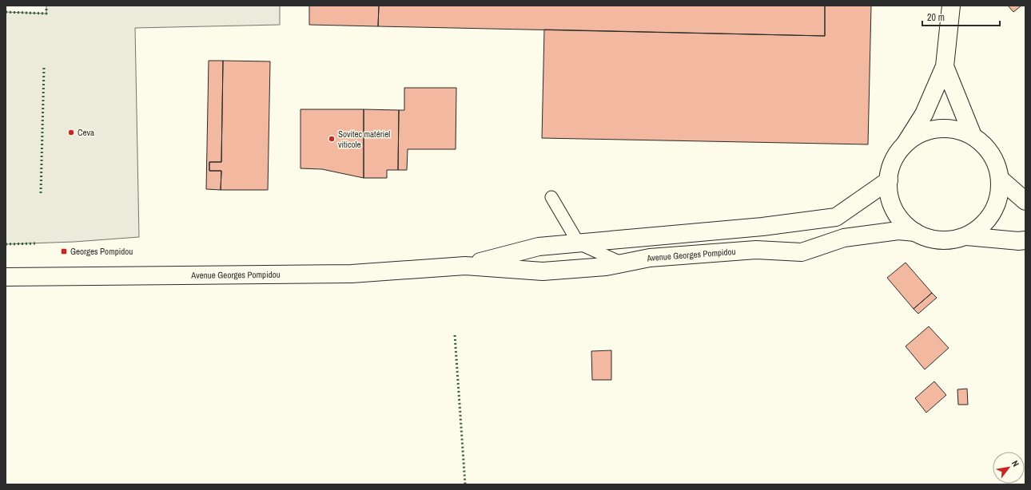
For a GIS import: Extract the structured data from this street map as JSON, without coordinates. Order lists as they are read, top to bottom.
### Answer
{
  "streets": {
    "main road": ["Avenue Georges Pompidou"]
  },
  "places": {
    "other": ["Ceva", "Sovitec matériel viticole"],
    "transit": ["Georges Pompidou"]
  },
  "scale_bar": "20 m",
  "north": "top right"
}
